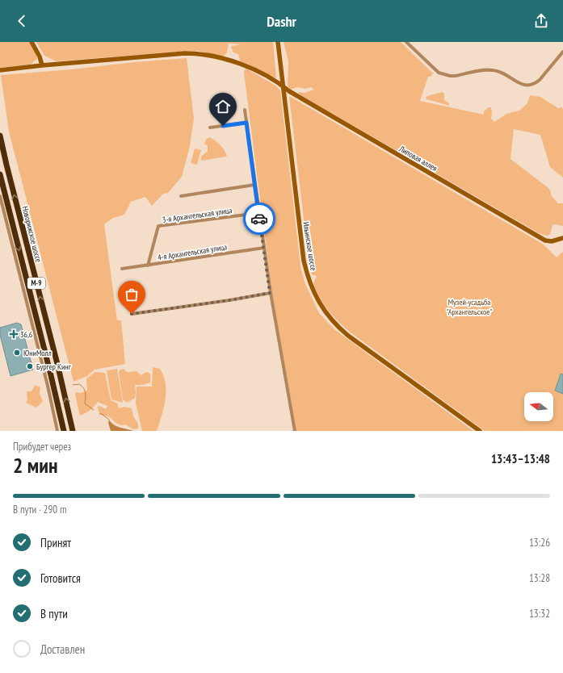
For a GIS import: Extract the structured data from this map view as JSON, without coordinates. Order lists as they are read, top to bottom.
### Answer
{
  "streets": {
    "highway": ["Новорижское шоссе", "М-9"],
    "street": [
      "Липовая аллея",
      "3-я Архангельская улица",
      "Ильинское шоссе",
      "4-я Архангельская улица"
    ]
  },
  "crossings": [
    ["Липовая аллея", "Ильинское шоссе"],
    ["3-я Архангельская улица", "4-я Архангельская улица"]
  ],
  "parks": ["Музей-усадьба \"Архангельское\""],
  "places": {
    "health": ["36,6"],
    "other": ["ЮниМолл", "Бургер Кинг"]
  },
  "north": "left",
  "page": {
    "header": "Dashr",
    "heading": ["2 мин", "Прибудет через", "13:43–13:48"],
    "bar": "В пути · 290 m",
    "list": [
      ["Принят", "13:26"],
      ["Готовится", "13:28"],
      ["В пути", "13:32"],
      "Доставлен"
    ]
  }
}
